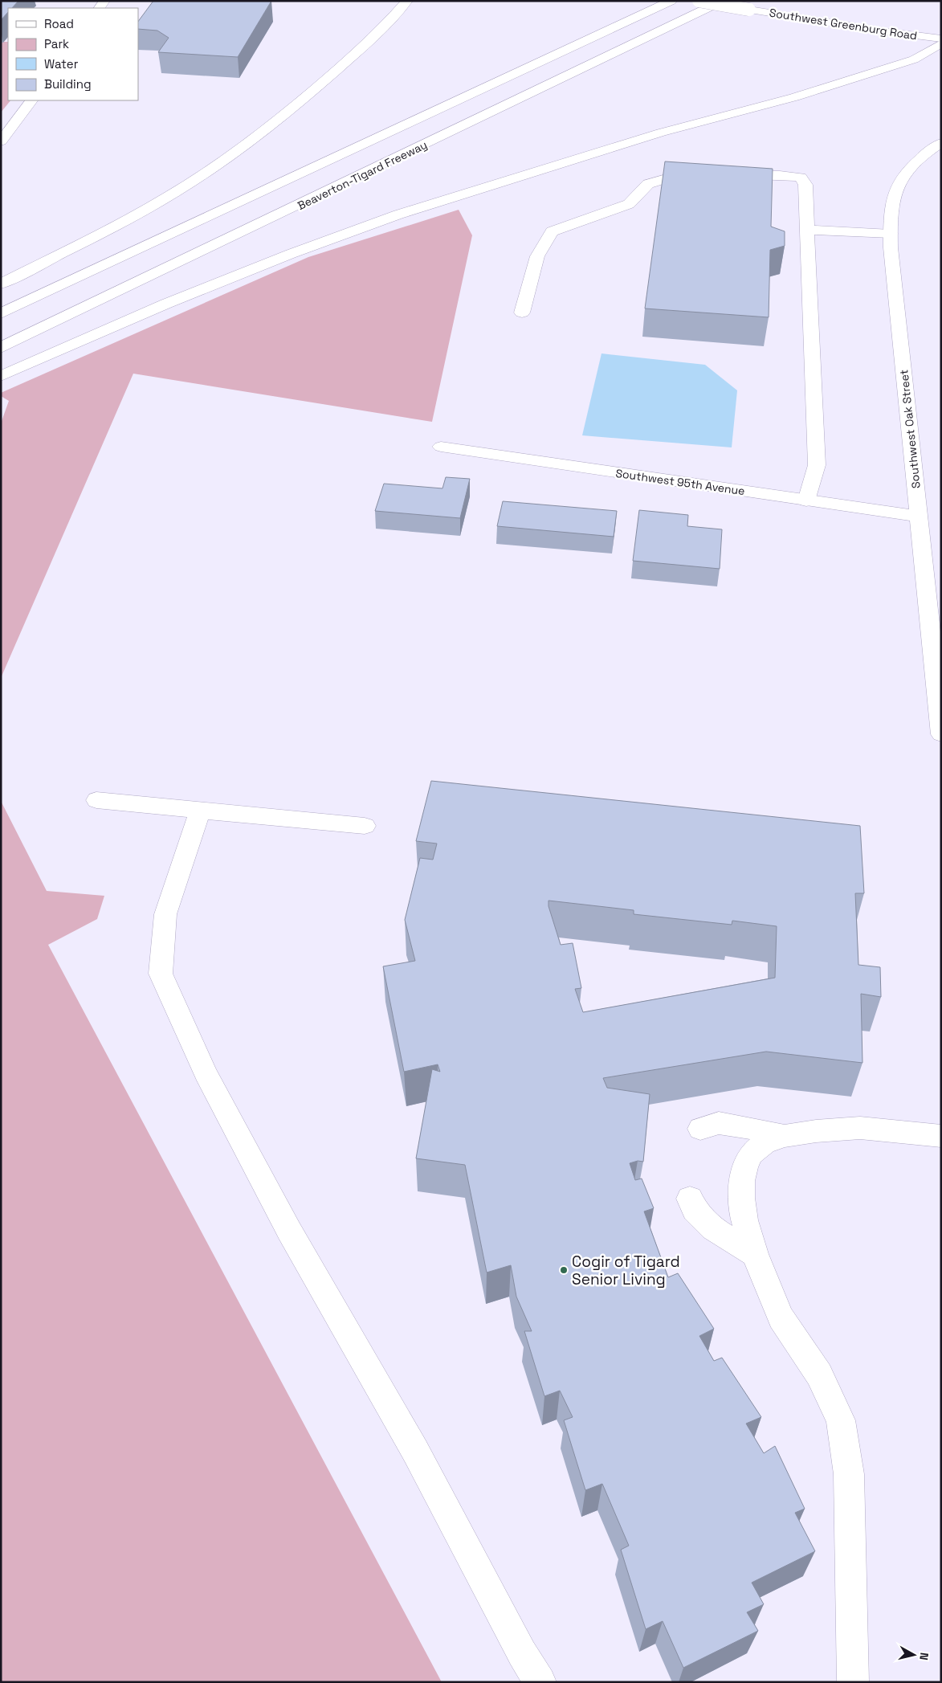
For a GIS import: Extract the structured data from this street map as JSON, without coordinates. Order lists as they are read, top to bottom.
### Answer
{
  "streets": {
    "main road": [
      "Southwest Greenburg Road",
      "Beaverton-Tigard Freeway",
      "Southwest Oak Street",
      "Southwest 95th Avenue"
    ]
  },
  "crossings": [
    ["Southwest Oak Street", "Southwest 95th Avenue"]
  ],
  "places": ["Cogir of Tigard Senior Living"],
  "legend": [
    "Road",
    "Park",
    "Water",
    "Building"
  ],
  "north": "right"
}
